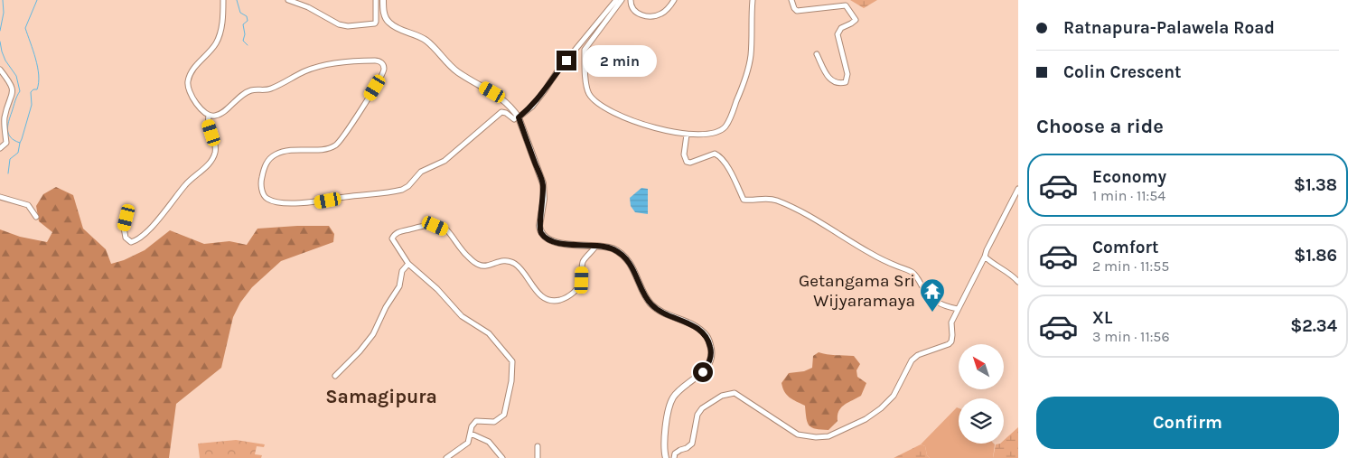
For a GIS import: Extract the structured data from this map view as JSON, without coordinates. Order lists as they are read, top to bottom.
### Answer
{
  "districts": ["Samagipura"],
  "places": {
    "temple": ["Getangama Sri Wijyaramaya"]
  },
  "north": "top left",
  "page": {
    "banner": ["Ratnapura-Palawela Road", "Colin Crescent"],
    "bubble": "2 min",
    "heading": "Choose a ride",
    "list": [
      {
        "name": "Economy",
        "note": "1 min · 11:54",
        "value": "$1.38"
      },
      {
        "name": "Comfort",
        "note": "2 min · 11:55",
        "value": "$1.86"
      },
      {
        "name": "XL",
        "note": "3 min · 11:56",
        "value": "$2.34"
      }
    ],
    "buttons": "Confirm"
  }
}
